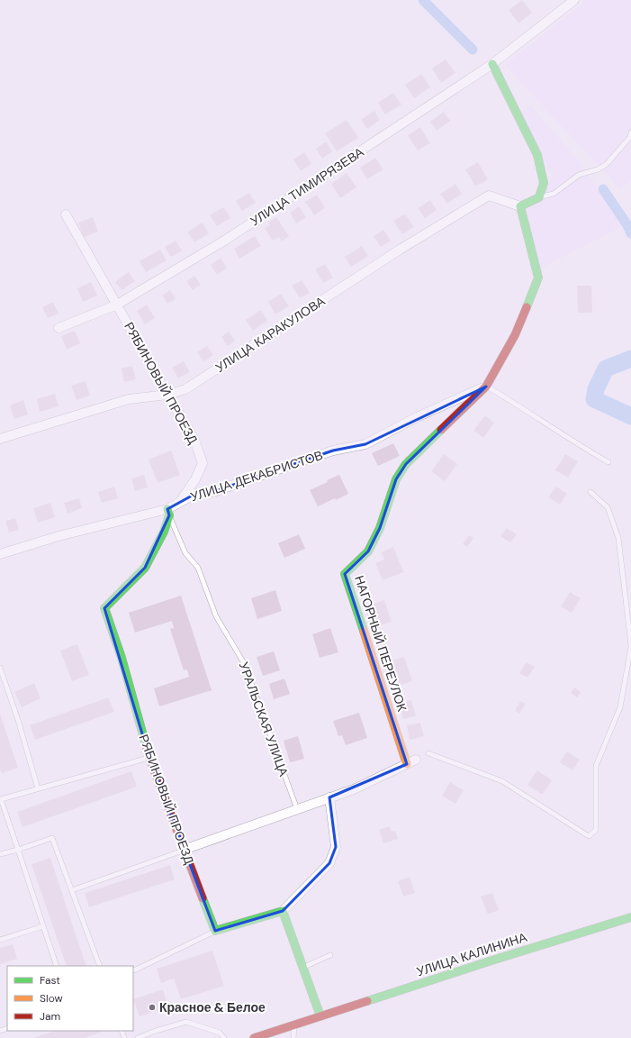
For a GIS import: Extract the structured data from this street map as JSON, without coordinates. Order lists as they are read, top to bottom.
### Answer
{
  "streets": {
    "street": [
      "УЛИЦА ТИМИРЯЗЕВА",
      "УЛИЦА КАРАКУЛОВА",
      "РЯБИНОВЫЙ ПРОЕЗД",
      "УЛИЦА ДЕКАБРИСТОВ",
      "НАГОРНЫЙ ПЕРЕУЛОК",
      "УЛИЦА КАЛИНИНА"
    ],
    "lane": ["УРАЛЬСКАЯ УЛИЦА"]
  },
  "crossings": [
    ["УЛИЦА ТИМИРЯЗЕВА", "РЯБИНОВЫЙ ПРОЕЗД"],
    ["УЛИЦА КАРАКУЛОВА", "РЯБИНОВЫЙ ПРОЕЗД"],
    ["РЯБИНОВЫЙ ПРОЕЗД", "УЛИЦА ДЕКАБРИСТОВ"],
    ["РЯБИНОВЫЙ ПРОЕЗД", "УРАЛЬСКАЯ УЛИЦА"],
    ["УЛИЦА ДЕКАБРИСТОВ", "НАГОРНЫЙ ПЕРЕУЛОК"],
    ["УЛИЦА ДЕКАБРИСТОВ", "УРАЛЬСКАЯ УЛИЦА"]
  ],
  "places": ["Красное & Белое"],
  "legend": ["Fast", "Slow", "Jam"]
}
